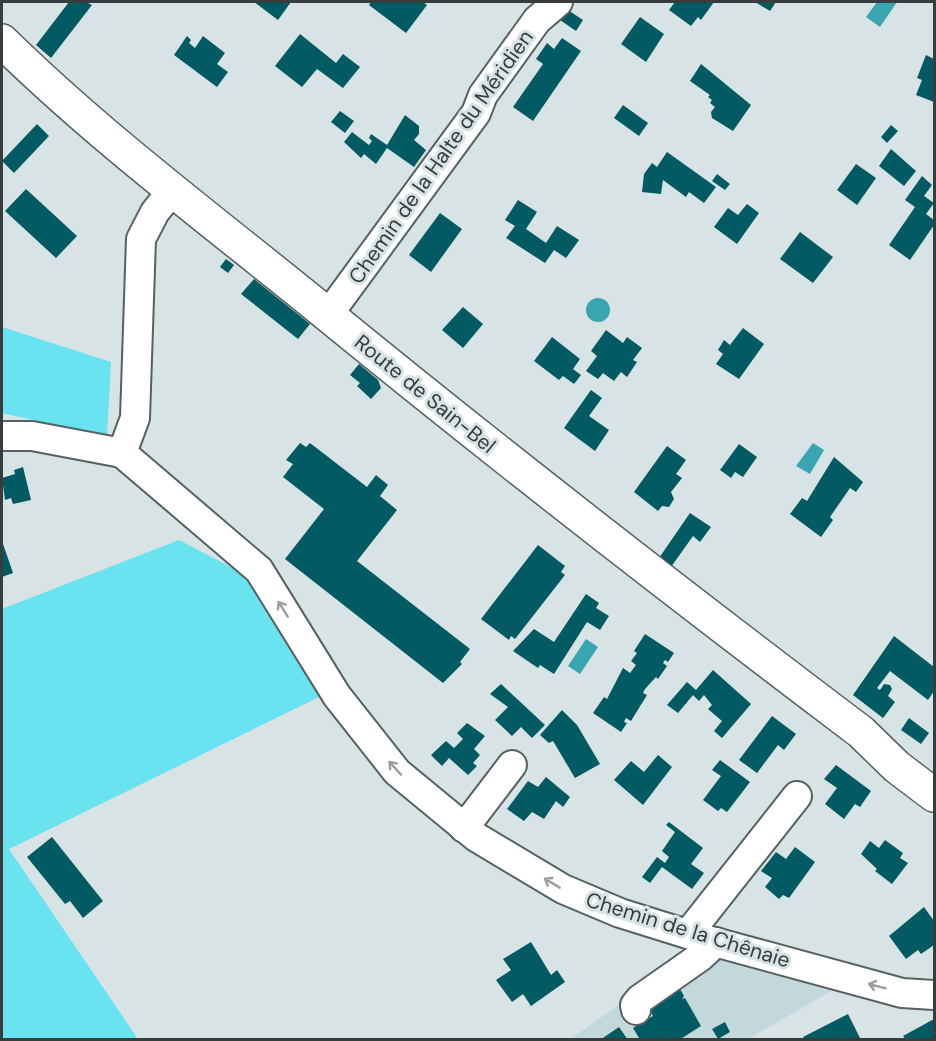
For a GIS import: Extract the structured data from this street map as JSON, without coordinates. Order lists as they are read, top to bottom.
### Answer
{
  "streets": {
    "main road": ["Route de Sain-Bel"],
    "street": ["Chemin de la Halte du Méridien", "Chemin de la Chênaie"]
  },
  "crossings": [
    ["Chemin de la Halte du Méridien", "Route de Sain-Bel"]
  ],
  "one_way": ["Chemin de la Chênaie"]
}
